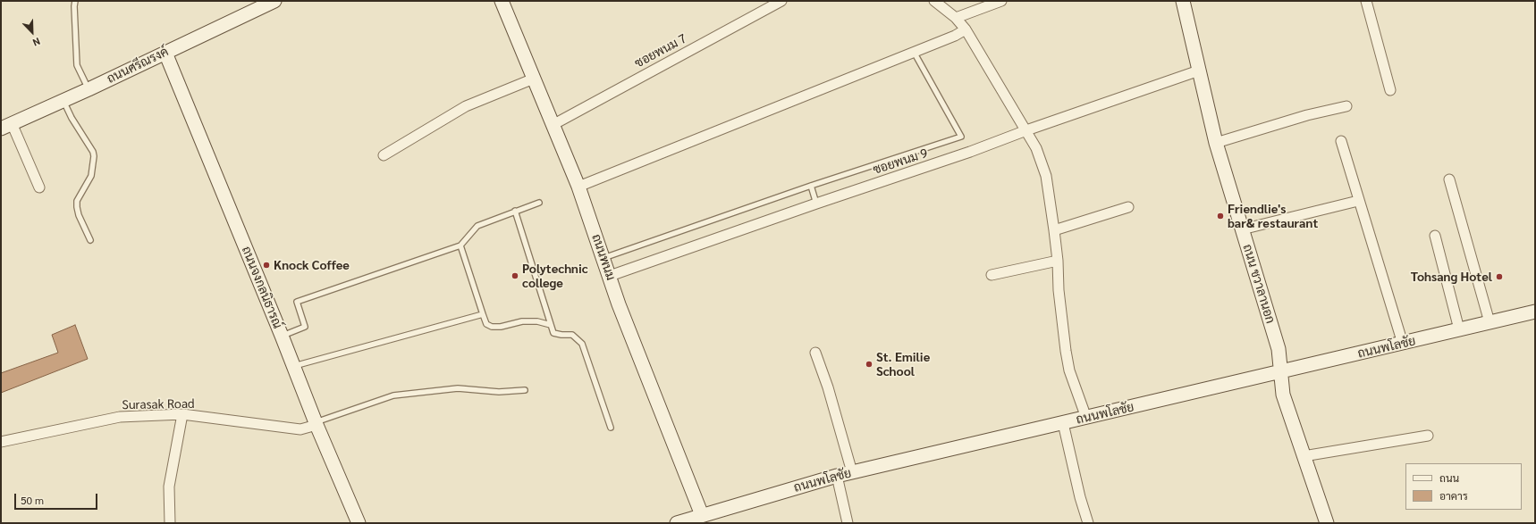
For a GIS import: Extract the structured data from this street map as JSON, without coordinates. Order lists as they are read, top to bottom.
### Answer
{
  "streets": {
    "street": [
      "ซอยพนม 7",
      "ถนนศรีณรงค์",
      "ซอยพนม 9",
      "ถนนพนม",
      "ถนน ชวาลานอก",
      "ถนนจงกลนิธารณ์",
      "ถนนพโลชัย",
      "Surasak Road"
    ]
  },
  "crossings": [
    ["ซอยพนม 7", "ถนนพนม"],
    ["ถนนศรีณรงค์", "ถนนจงกลนิธารณ์"],
    ["ซอยพนม 9", "ถนนพนม"],
    ["ซอยพนม 9", "ถนน ชวาลานอก"],
    ["ถนนพนม", "ถนนพโลชัย"],
    ["ถนน ชวาลานอก", "ถนนพโลชัย"],
    ["ถนนจงกลนิธารณ์", "Surasak Road"]
  ],
  "places": [
    "Friendlie's bar& restaurant",
    "Knock Coffee",
    "Polytechnic college",
    "Tohsang Hotel",
    "St. Emilie School"
  ],
  "legend": ["ถนน", "อาคาร"],
  "scale_bar": "50 m",
  "north": "bottom right"
}
